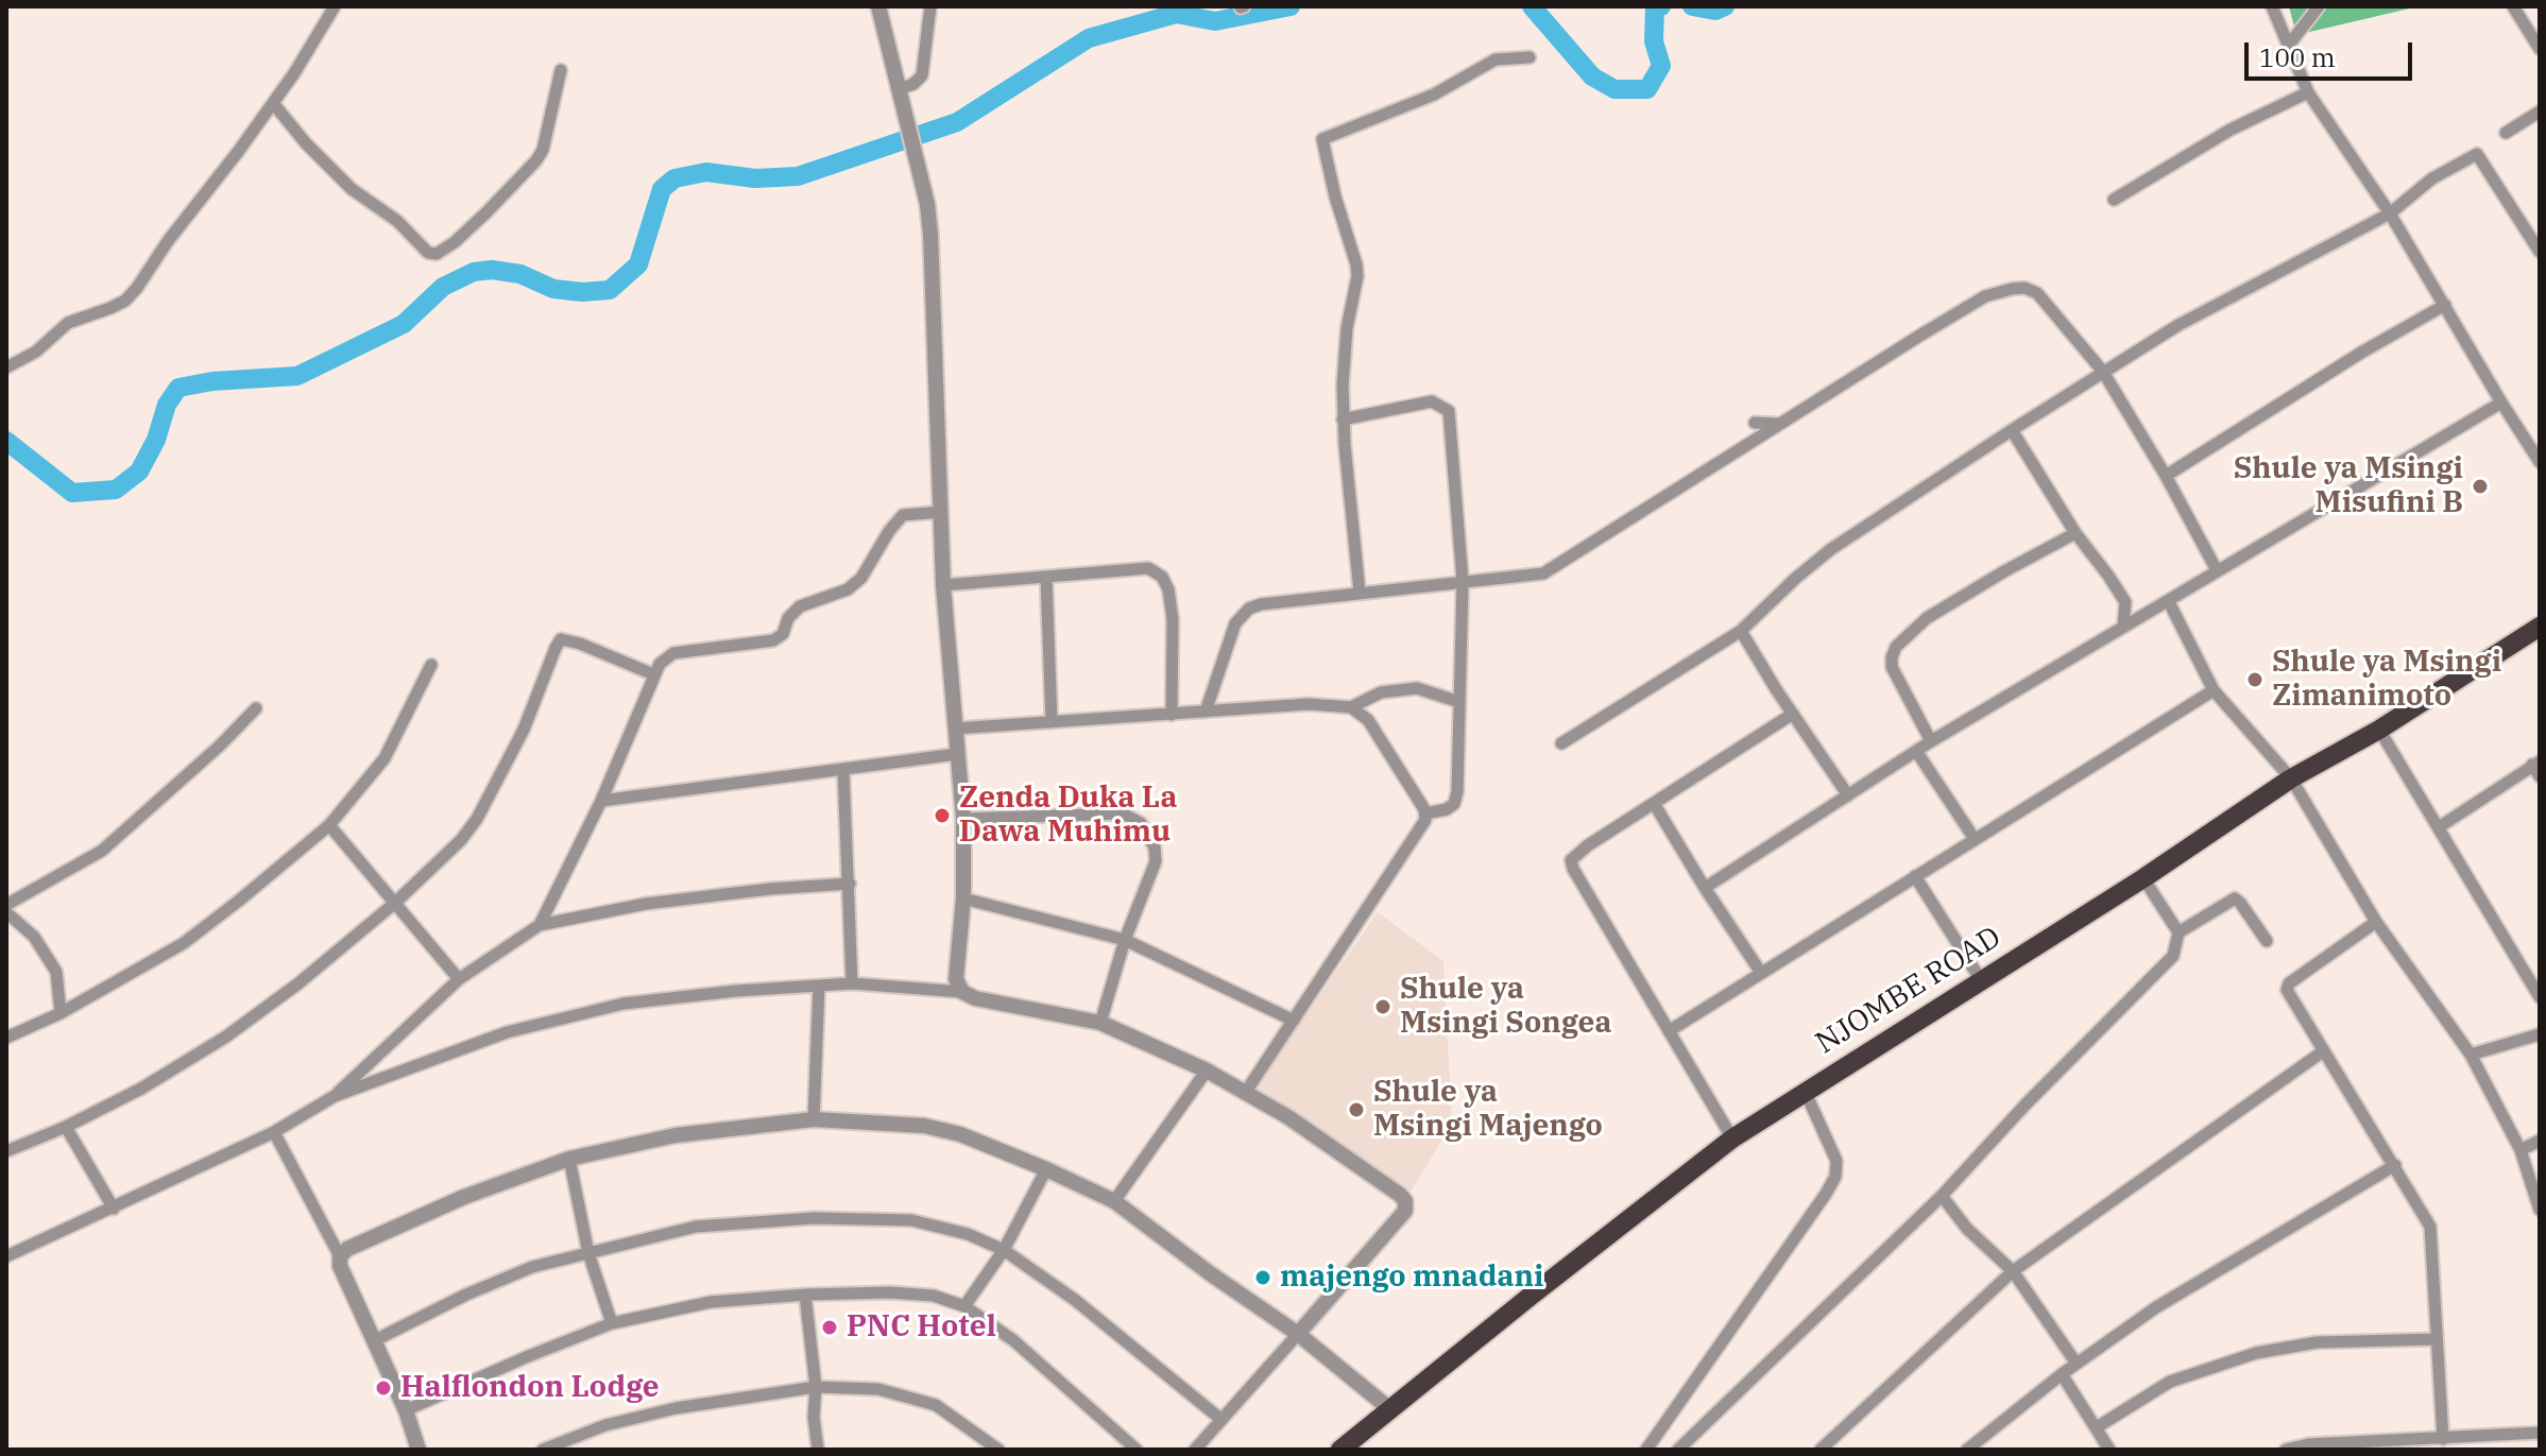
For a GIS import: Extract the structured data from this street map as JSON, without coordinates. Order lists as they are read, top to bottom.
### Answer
{
  "streets": {
    "highway": ["NJOMBE ROAD"]
  },
  "places": [
    "Shule ya Msingi Misufini B",
    "Shule ya Msingi Zimanimoto",
    "Zenda Duka La Dawa Muhimu",
    "Shule ya Msingi Songea",
    "Shule ya Msingi Majengo",
    "majengo mnadani",
    "PNC Hotel",
    "Halflondon Lodge"
  ],
  "scale_bar": "100 m"
}
